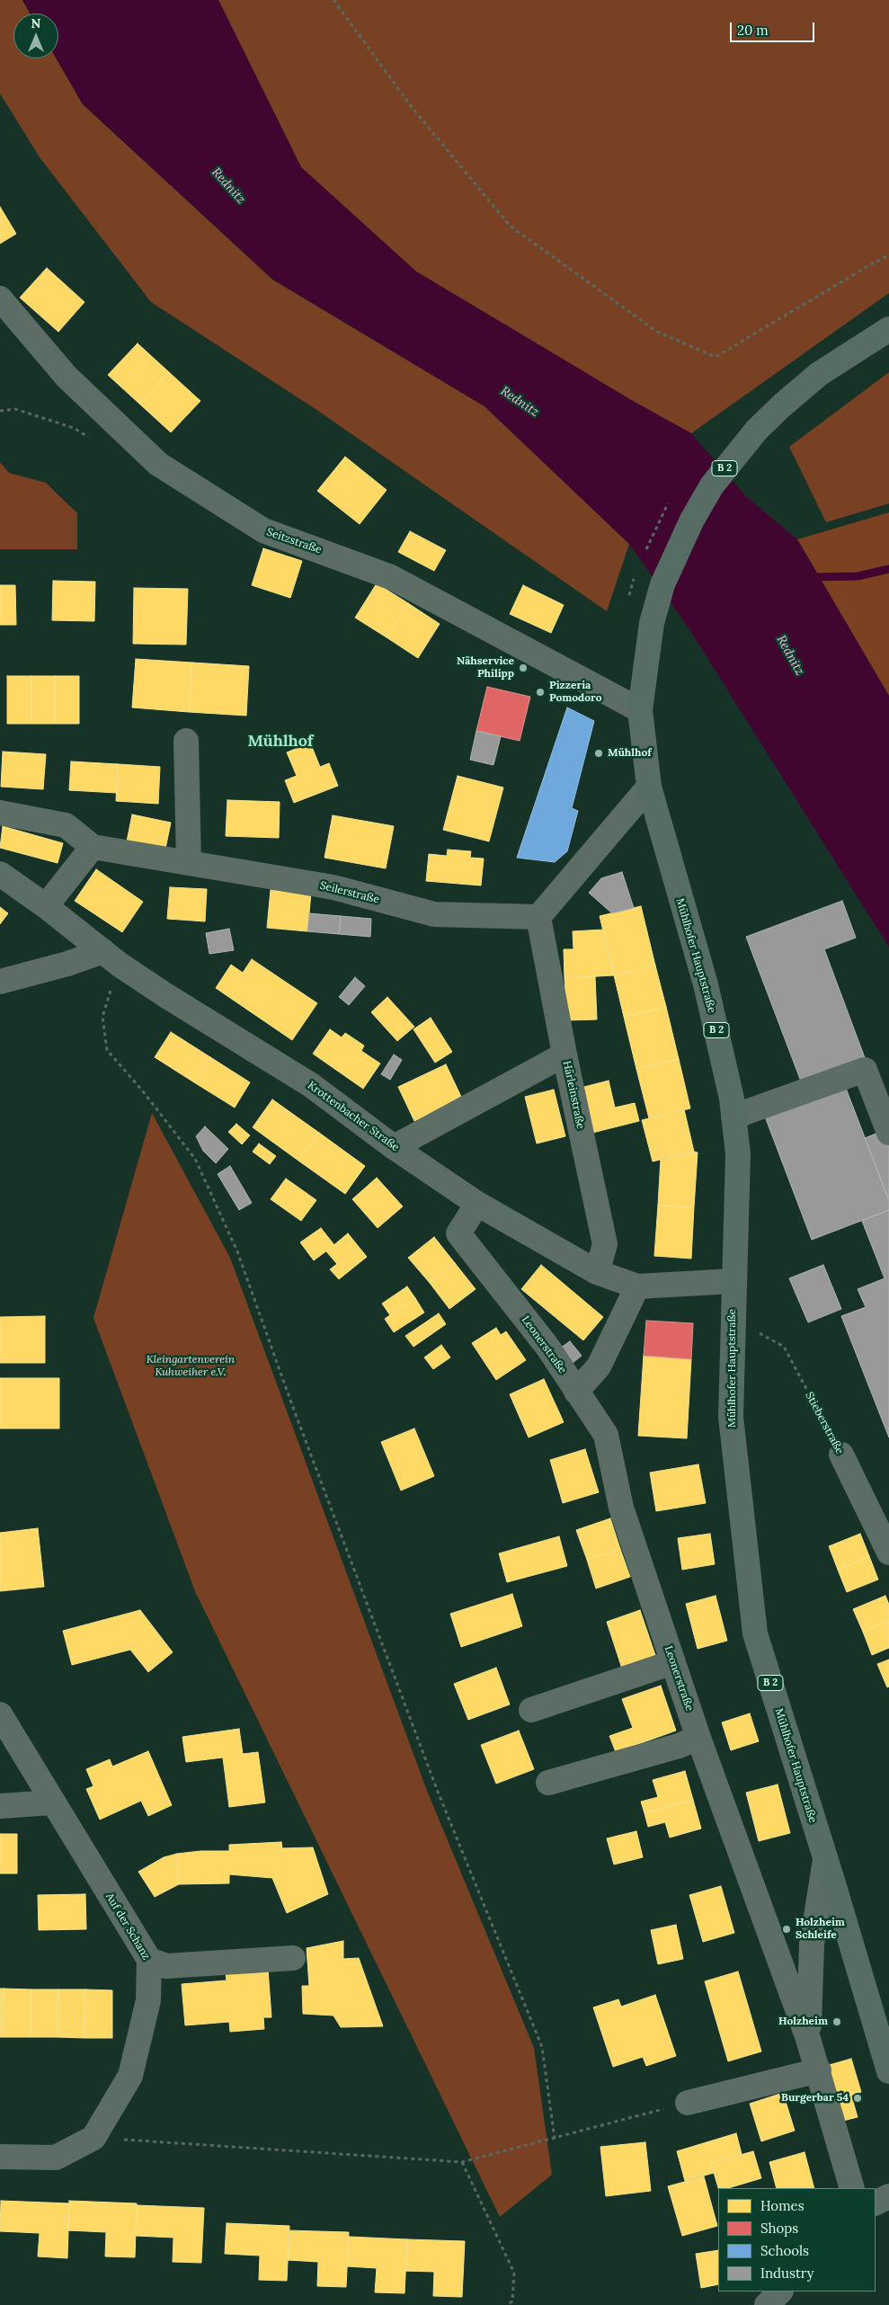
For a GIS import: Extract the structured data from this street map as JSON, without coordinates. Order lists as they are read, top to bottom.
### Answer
{
  "streets": {
    "main road": ["B 2", "Mühlhofer Hauptstraße"],
    "street": [
      "Seitzstraße",
      "Seilerstraße",
      "Härleinstraße",
      "Krottenbacher Straße",
      "Leonerstraße",
      "Stieberstraße",
      "Auf der Schanz"
    ]
  },
  "crossings": [
    ["B 2", "Seitzstraße"],
    ["B 2", "Mühlhofer Hauptstraße"],
    ["Seitzstraße", "Mühlhofer Hauptstraße"],
    ["Seilerstraße", "Härleinstraße"],
    ["Mühlhofer Hauptstraße", "Krottenbacher Straße"],
    ["Mühlhofer Hauptstraße", "Stieberstraße"],
    ["Härleinstraße", "Krottenbacher Straße"],
    ["Krottenbacher Straße", "Leonerstraße"]
  ],
  "districts": ["Mühlhof"],
  "water": ["Rednitz"],
  "parks": ["Kleingartenverein Kuhweiher e.V."],
  "places": [
    "Nähservice Philipp",
    "Pizzeria Pomodoro",
    "Mühlhof",
    "Holzheim Schleife",
    "Holzheim",
    "Burgerbar 54"
  ],
  "legend": [
    "Homes",
    "Shops",
    "Schools",
    "Industry"
  ],
  "scale_bar": "20 m",
  "north": "top"
}
